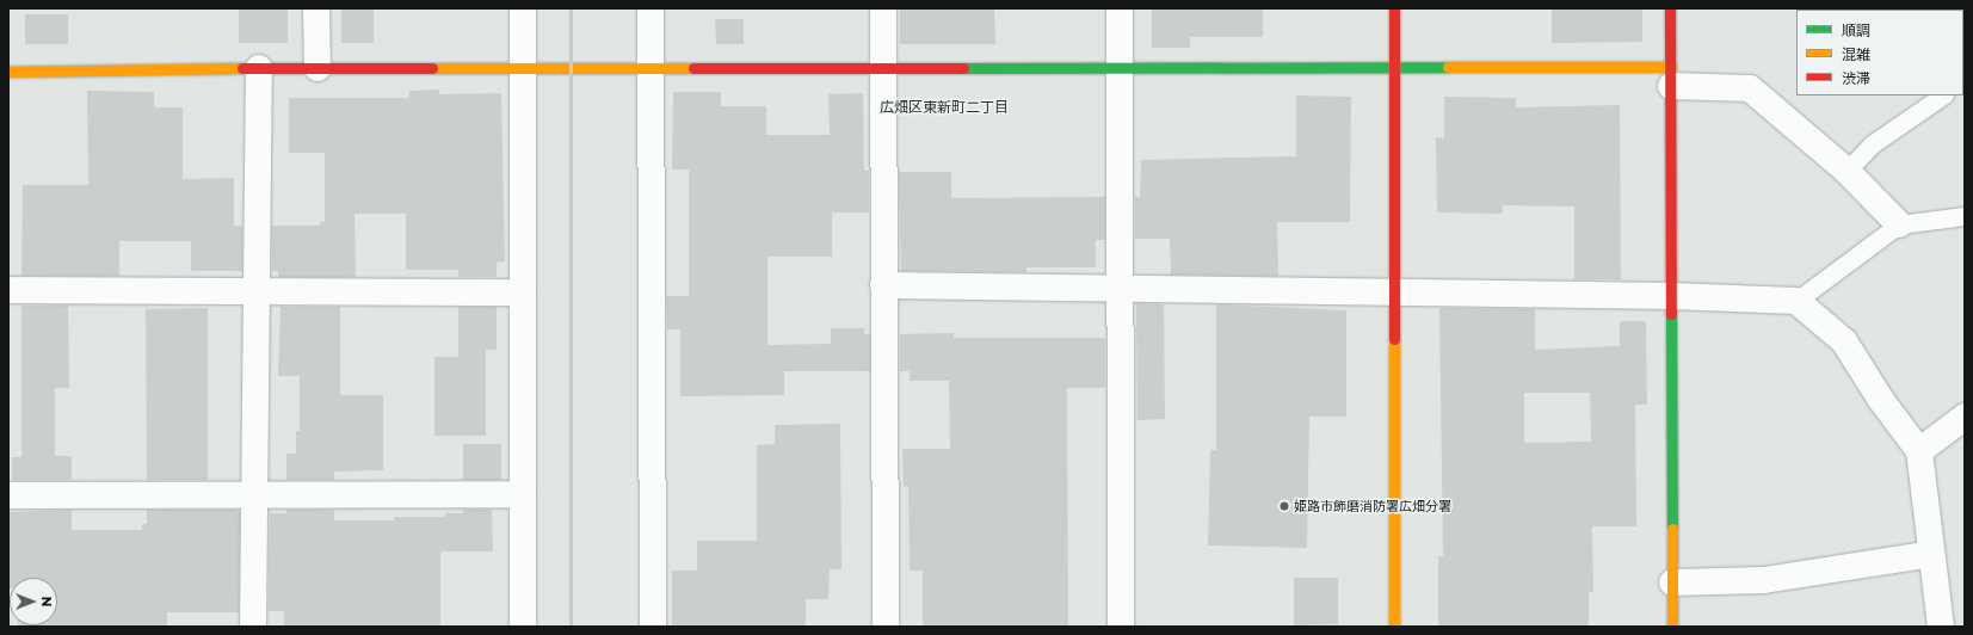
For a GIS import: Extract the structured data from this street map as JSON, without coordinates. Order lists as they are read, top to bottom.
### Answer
{
  "districts": ["広畑区東新町二丁目"],
  "places": ["姫路市飾磨消防署広畑分署"],
  "legend": ["順調", "混雑", "渋滞"],
  "north": "right"
}
